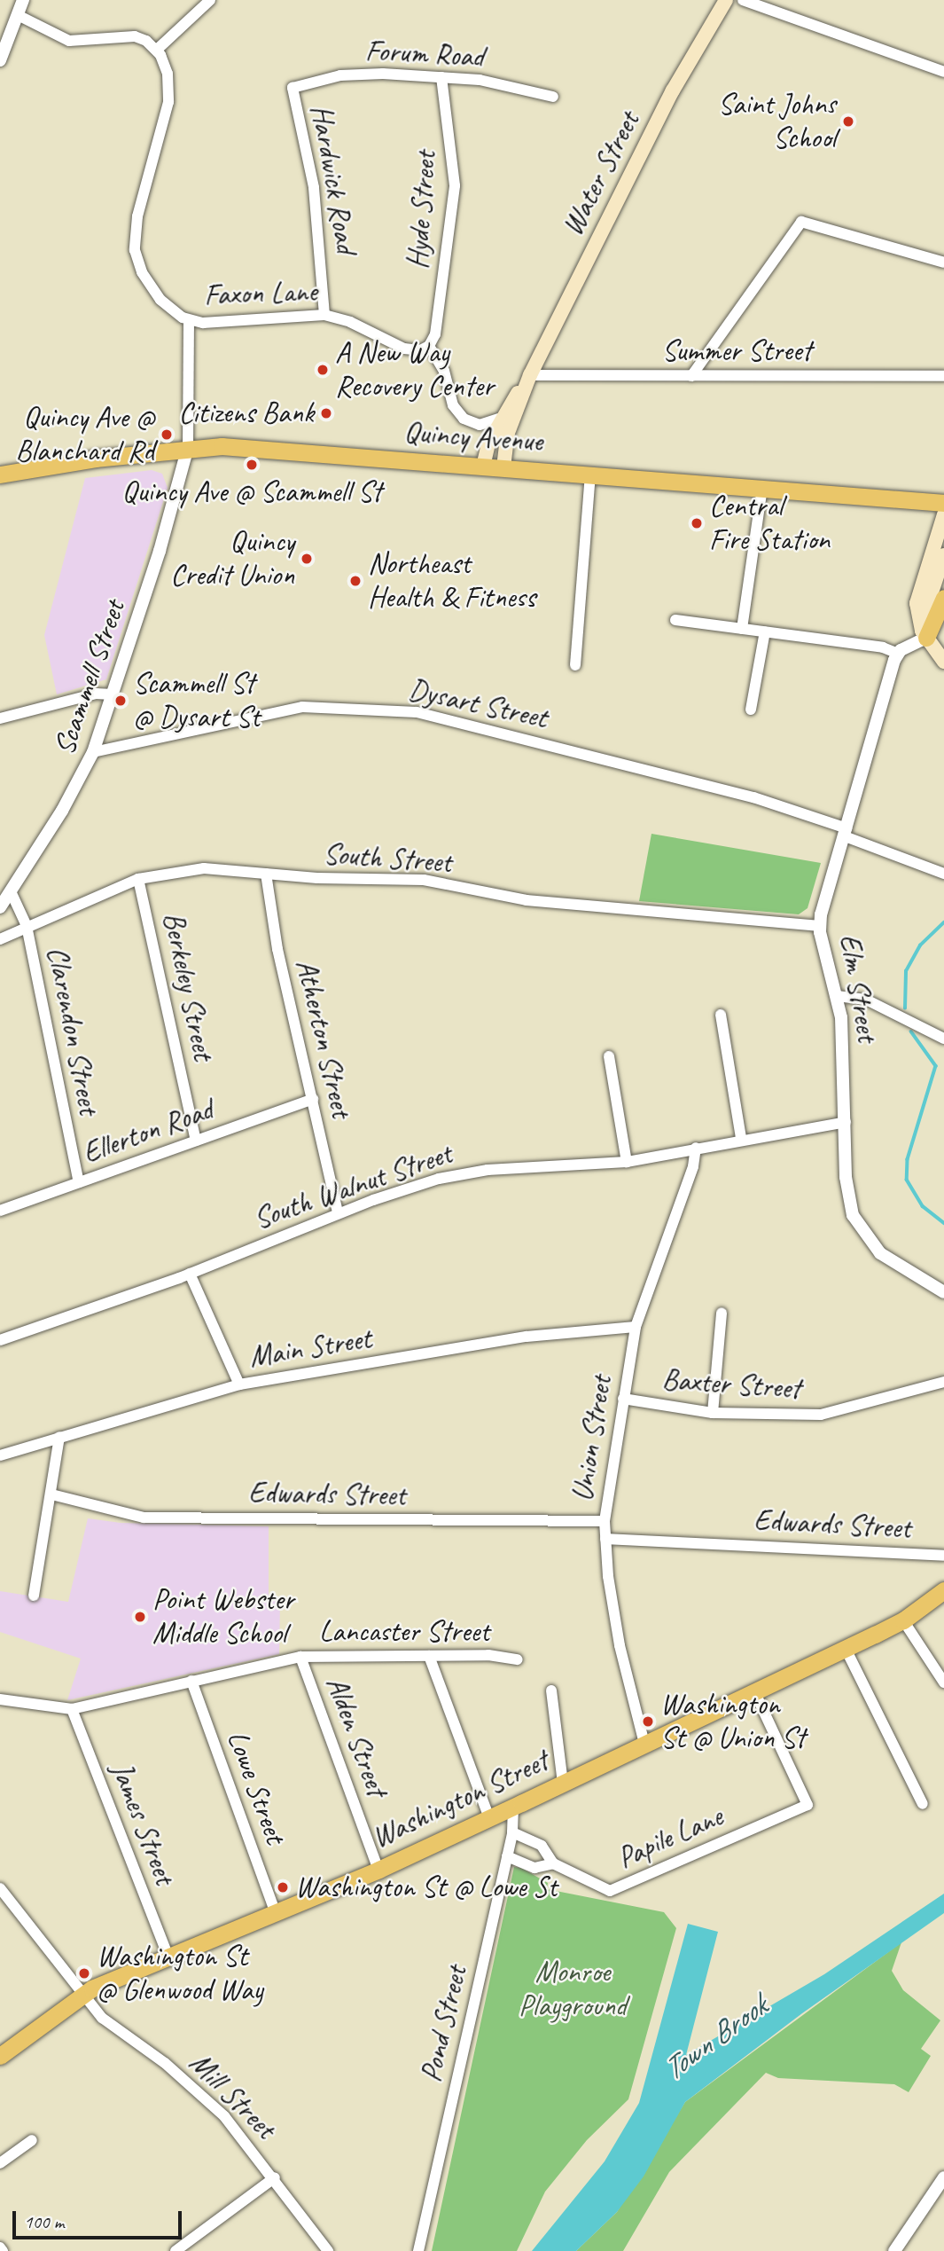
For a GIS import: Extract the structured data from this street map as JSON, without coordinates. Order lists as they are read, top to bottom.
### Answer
{
  "streets": {
    "main road": ["Water Street", "Quincy Avenue", "Washington Street"],
    "street": [
      "Forum Road",
      "Hardwick Road",
      "Hyde Street",
      "Faxon Lane",
      "Summer Street",
      "Scammell Street",
      "Dysart Street",
      "South Street",
      "Berkeley Street",
      "Elm Street",
      "Clarendon Street",
      "Atherton Street",
      "Ellerton Road",
      "South Walnut Street",
      "Main Street",
      "Baxter Street",
      "Union Street",
      "Edwards Street",
      "Lancaster Street",
      "Alden Street",
      "Lowe Street",
      "James Street",
      "Papile Lane",
      "Pond Street",
      "Mill Street"
    ]
  },
  "crossings": [
    ["Forum Road", "Hardwick Road"],
    ["Forum Road", "Hyde Street"],
    ["Water Street", "Summer Street"],
    ["Water Street", "Quincy Avenue"],
    ["Hardwick Road", "Faxon Lane"],
    ["Hyde Street", "Faxon Lane"],
    ["Quincy Avenue", "Scammell Street"],
    ["Scammell Street", "Dysart Street"],
    ["Scammell Street", "Clarendon Street"],
    ["Dysart Street", "Elm Street"],
    ["South Street", "Berkeley Street"],
    ["South Street", "Elm Street"],
    ["South Street", "Clarendon Street"],
    ["South Street", "Atherton Street"],
    ["Berkeley Street", "Ellerton Road"],
    ["Elm Street", "South Walnut Street"],
    ["Clarendon Street", "Ellerton Road"],
    ["Atherton Street", "Ellerton Road"],
    ["Atherton Street", "South Walnut Street"],
    ["South Walnut Street", "Union Street"],
    ["Main Street", "Union Street"],
    ["Baxter Street", "Union Street"],
    ["Union Street", "Edwards Street"],
    ["Union Street", "Washington Street"],
    ["Lancaster Street", "Alden Street"],
    ["Lancaster Street", "Lowe Street"],
    ["Lancaster Street", "James Street"],
    ["Alden Street", "Washington Street"],
    ["Lowe Street", "Washington Street"],
    ["Washington Street", "James Street"],
    ["Washington Street", "Papile Lane"],
    ["Washington Street", "Pond Street"],
    ["Washington Street", "Mill Street"],
    ["Papile Lane", "Pond Street"]
  ],
  "water": ["Town Brook"],
  "parks": ["Monroe Playground"],
  "places": [
    "Saint Johns School",
    "A New Way Recovery Center",
    "Citizens Bank",
    "Quincy Ave @ Blanchard Rd",
    "Quincy Ave @ Scammell St",
    "Central Fire Station",
    "Quincy Credit Union",
    "Northeast Health & Fitness",
    "Scammell St @ Dysart St",
    "Point Webster Middle School",
    "Washington St @ Union St",
    "Washington St @ Lowe St",
    "Washington St @ Glenwood Way"
  ],
  "scale_bar": "100 m"
}
